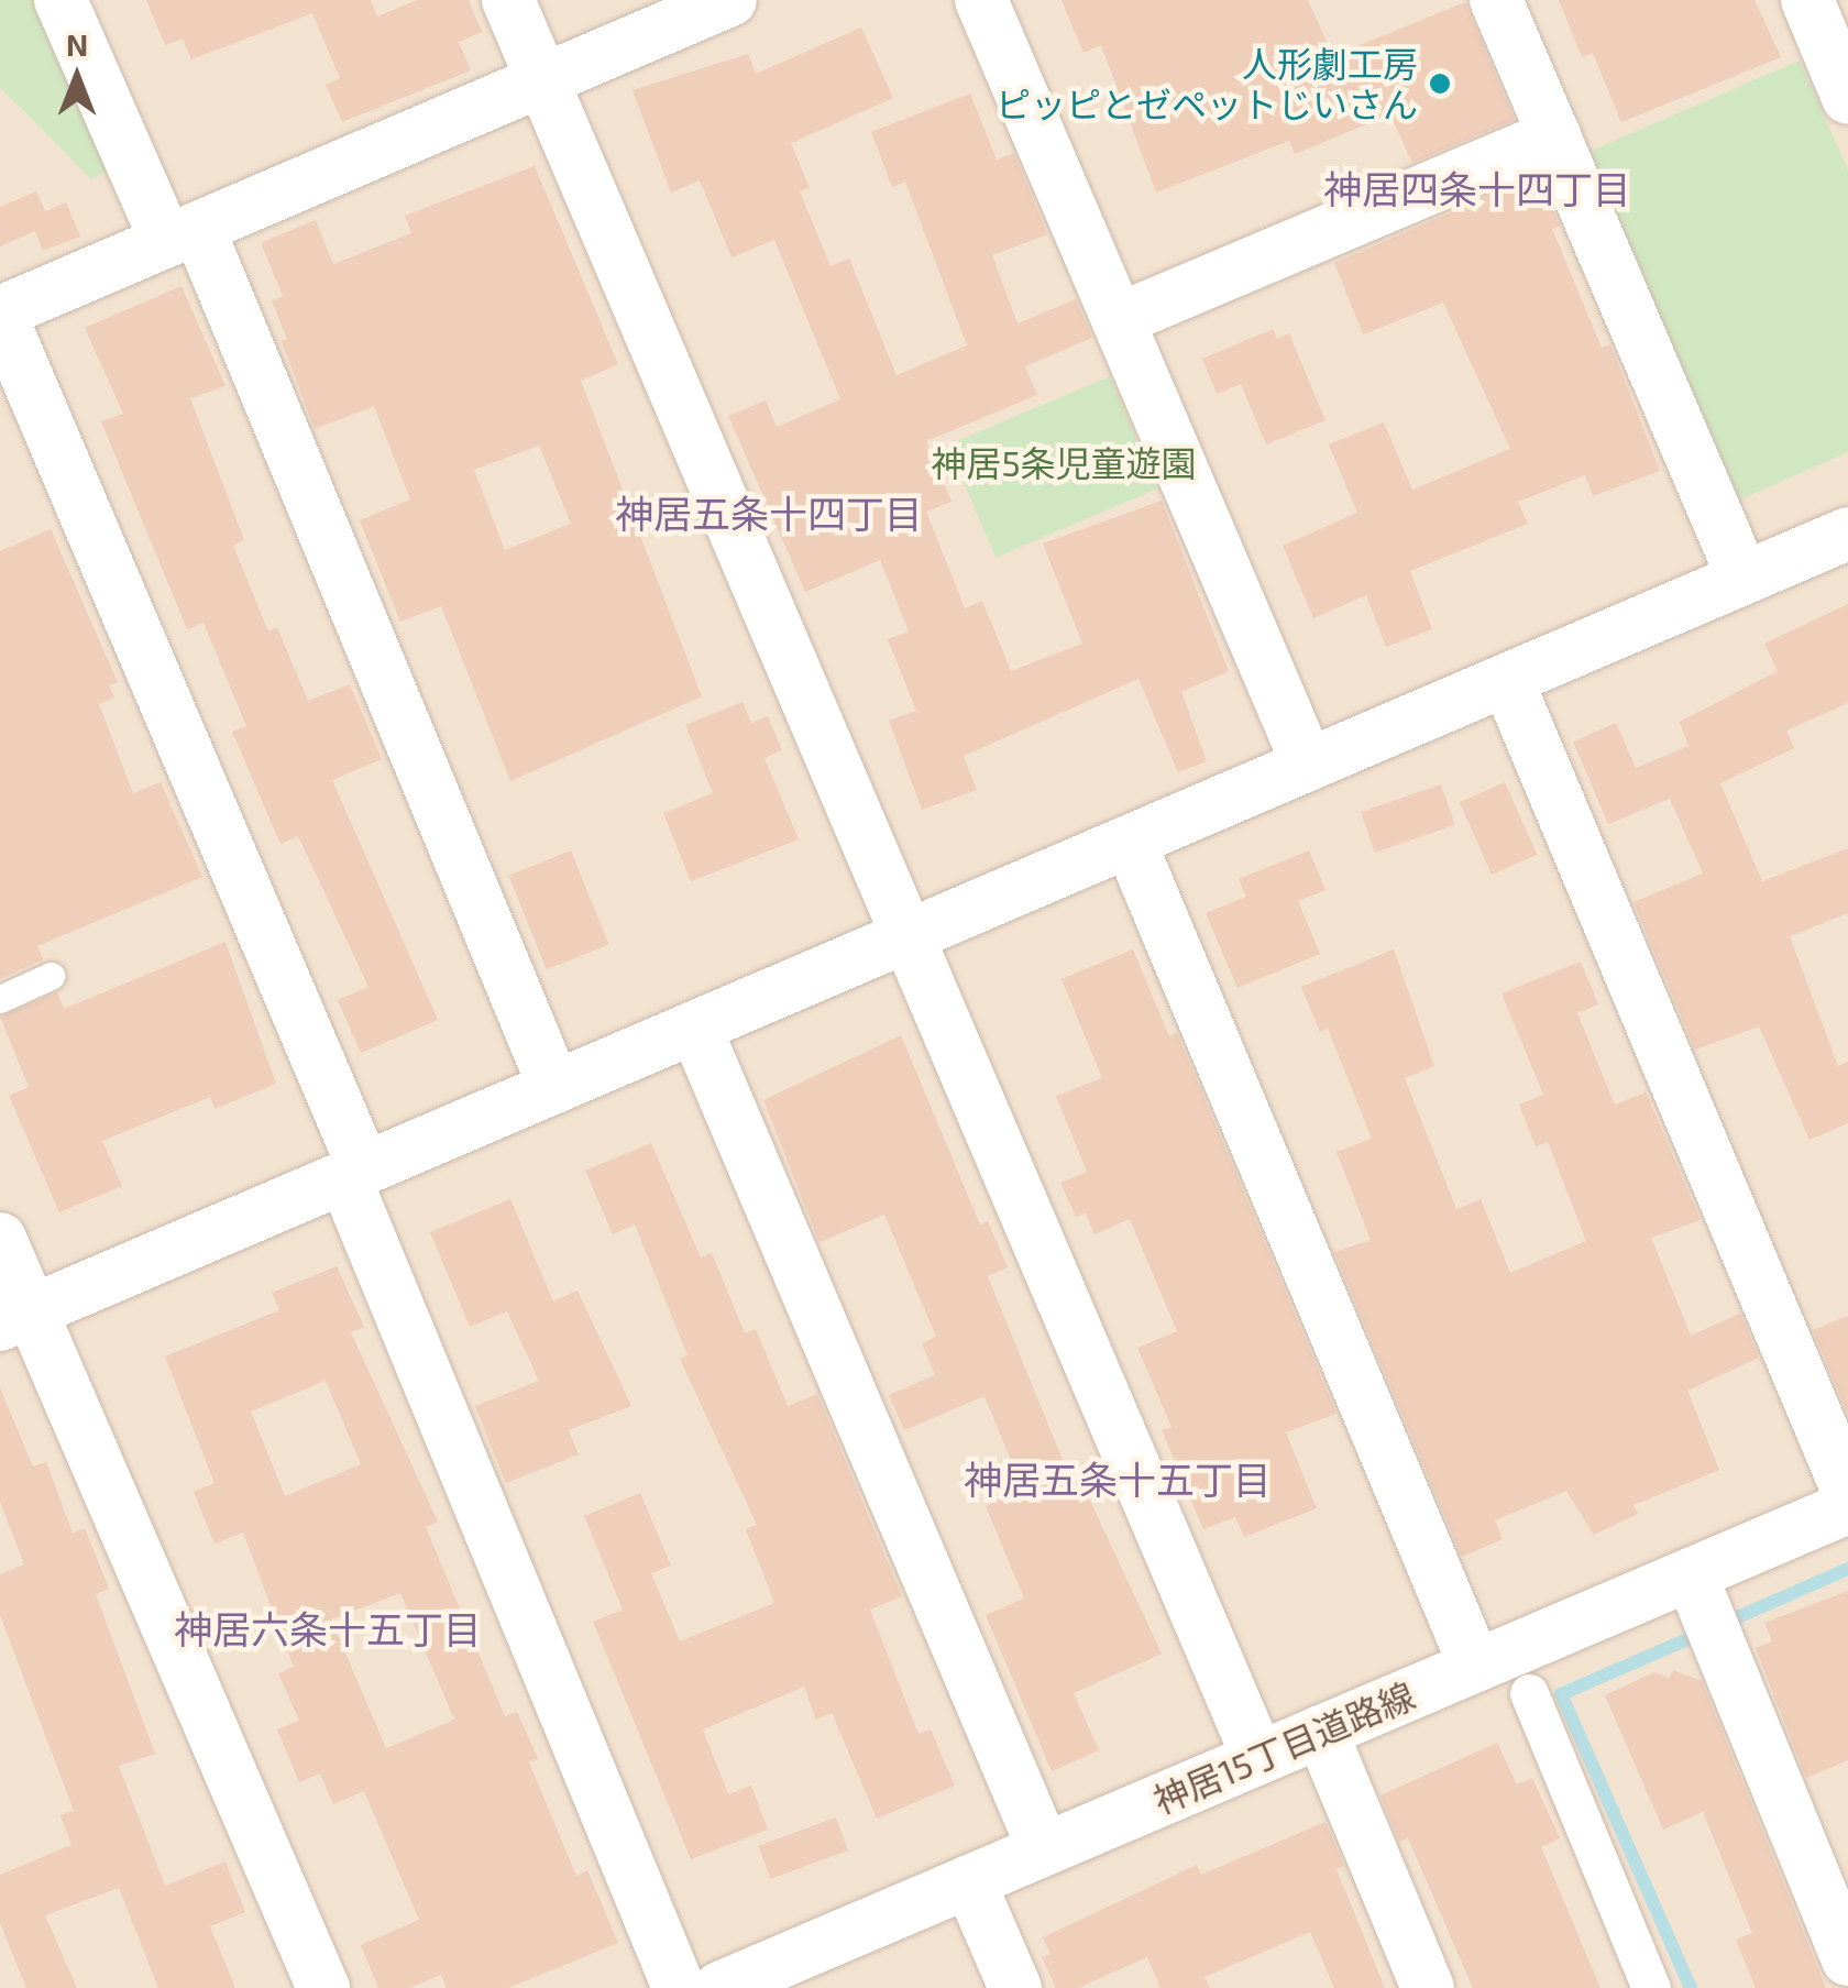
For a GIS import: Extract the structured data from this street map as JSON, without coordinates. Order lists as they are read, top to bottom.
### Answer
{
  "streets": {
    "street": ["神居15丁目道路線"]
  },
  "districts": [
    "神居四条十四丁目",
    "神居五条十四丁目",
    "神居五条十五丁目",
    "神居六条十五丁目"
  ],
  "parks": ["神居5条児童遊園"],
  "places": ["人形劇工房 ピッピとゼペットじいさん"],
  "north": "top"
}
